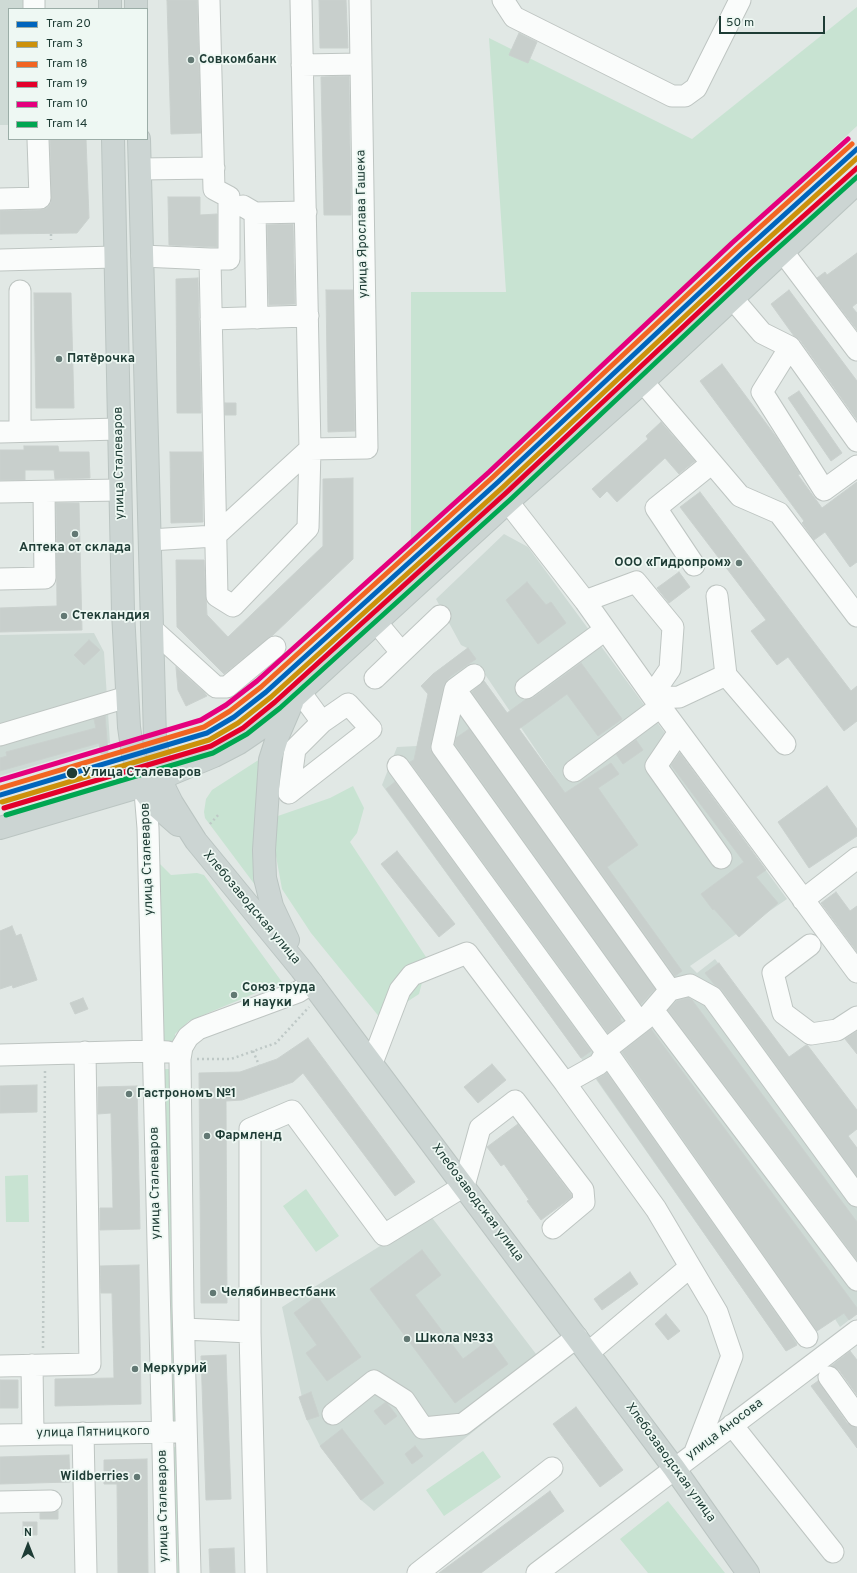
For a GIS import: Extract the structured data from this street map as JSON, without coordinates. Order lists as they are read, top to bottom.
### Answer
{
  "streets": {
    "main road": ["улица Сталеваров", "Хлебозаводская улица"],
    "street": ["улица Ярослава Гашека", "улица Аносова", "улица Пятницкого"]
  },
  "crossings": [
    ["улица Сталеваров", "Хлебозаводская улица"],
    ["улица Сталеваров", "улица Пятницкого"],
    ["Хлебозаводская улица", "улица Аносова"]
  ],
  "places": [
    "Совкомбанк",
    "Пятёрочка",
    "Аптека от склада",
    "ООО «Гидропром»",
    "Стекландия",
    "Улица Сталеваров",
    "Союз труда и науки",
    "Гастрономъ №1",
    "Фармленд",
    "Челябинвестбанк",
    "Школа №33",
    "Меркурий",
    "Wildberries"
  ],
  "lines": [
    "tram line 10",
    "tram line 18",
    "tram line 20",
    "tram line 3",
    "tram line 19",
    "tram line 14"
  ],
  "legend": [
    "Tram 20",
    "Tram 3",
    "Tram 18",
    "Tram 19",
    "Tram 10",
    "Tram 14"
  ],
  "scale_bar": "50 m",
  "north": "top"
}
